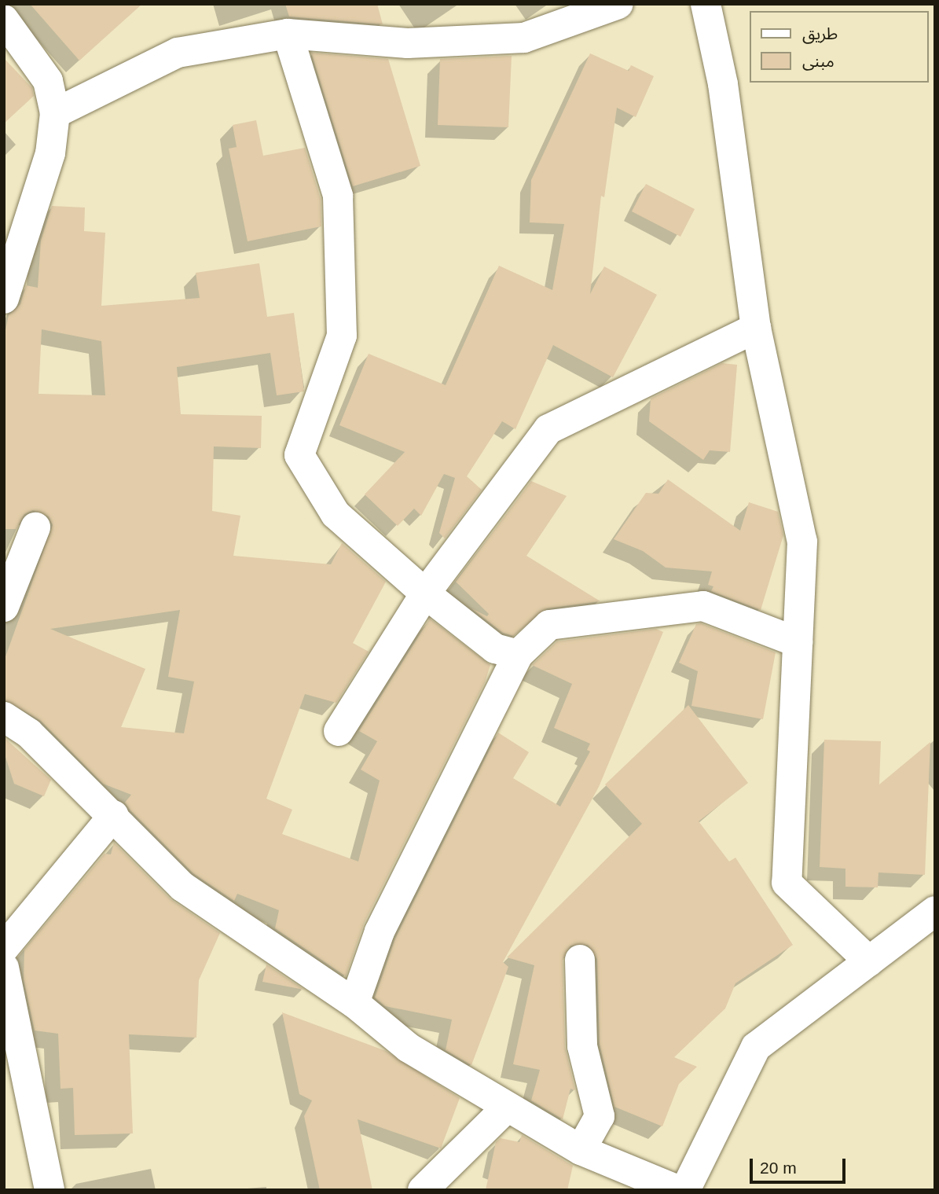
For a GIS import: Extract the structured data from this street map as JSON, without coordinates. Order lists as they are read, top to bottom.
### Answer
{
  "legend": ["طريق", "مبنى"],
  "scale_bar": "20 m"
}
